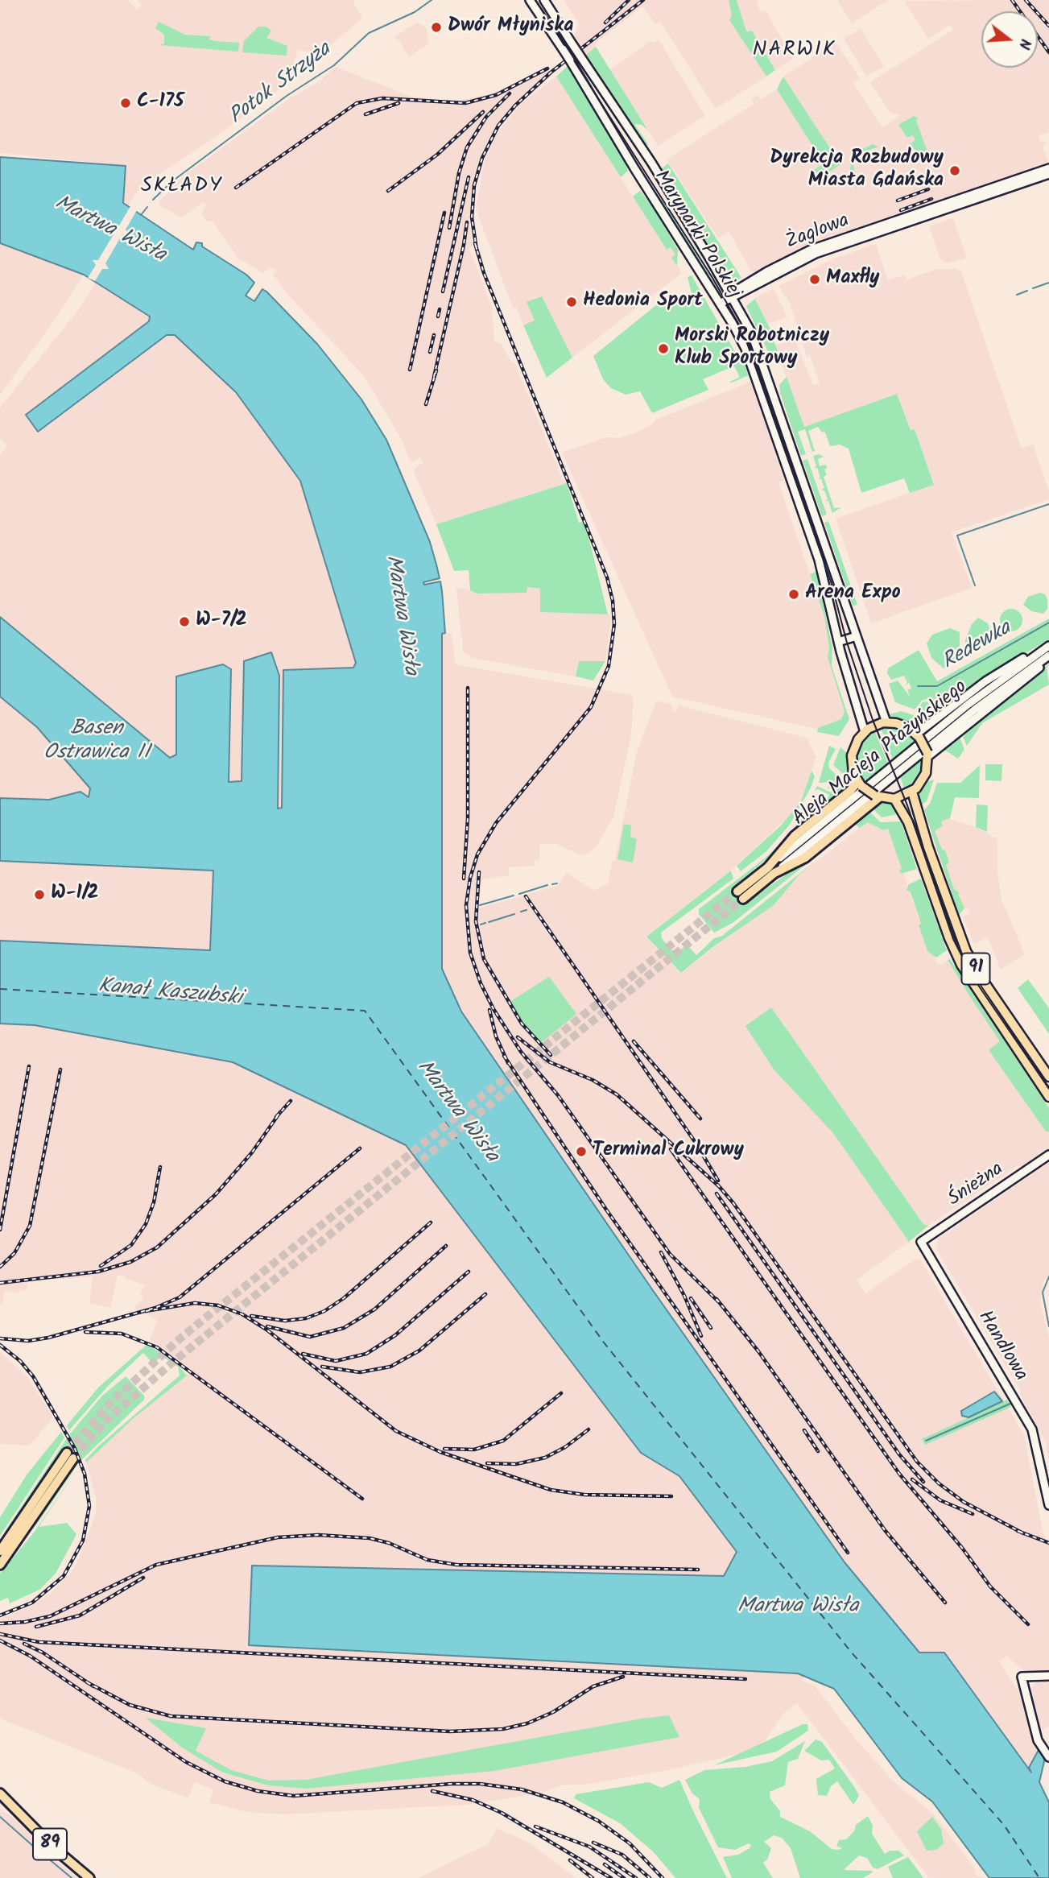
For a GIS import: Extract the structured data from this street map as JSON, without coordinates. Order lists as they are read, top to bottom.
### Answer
{
  "streets": {
    "highway": ["Aleja Macieja Płażyńskiego", "89"],
    "main road": [
      "Żaglowa",
      "Marynarki Polskiej",
      "91",
      "Śnieżna",
      "Handlowa"
    ]
  },
  "crossings": [
    ["Żaglowa", "Marynarki Polskiej"],
    ["Marynarki Polskiej", "91"],
    ["Śnieżna", "Handlowa"]
  ],
  "districts": ["NARWIK", "SKŁADY"],
  "water": [
    "Potok Strzyża",
    "Martwa Wisła",
    "Redewka",
    "Basen Ostrawica II",
    "Kanał Kaszubski"
  ],
  "places": [
    "Dwór Młyniska",
    "C-175",
    "Dyrekcja Rozbudowy Miasta Gdańska",
    "Maxfly",
    "Hedonia Sport",
    "Morski Robotniczy Klub Sportowy",
    "Arena Expo",
    "W-7/2",
    "W-1/2",
    "Terminal Cukrowy"
  ],
  "north": "right"
}
